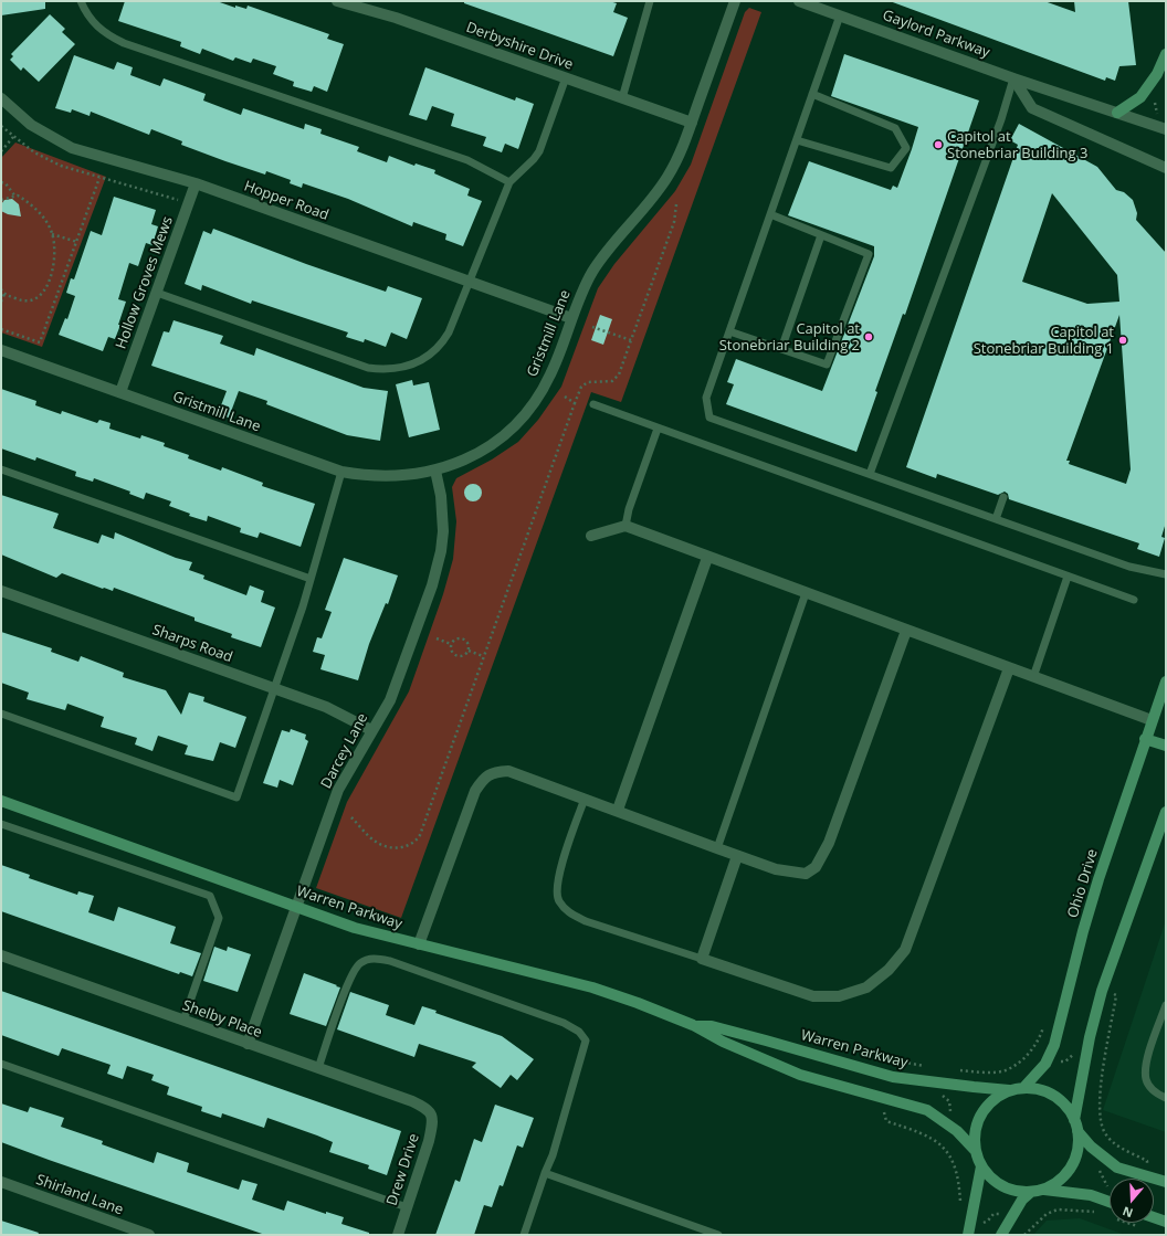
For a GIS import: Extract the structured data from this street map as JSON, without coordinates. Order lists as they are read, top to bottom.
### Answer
{
  "streets": {
    "main road": ["Ohio Drive", "Warren Parkway"],
    "street": [
      "Gaylord Parkway",
      "Derbyshire Drive",
      "Hopper Road",
      "Hollow Groves Mews",
      "Gristmill Lane",
      "Sharps Road",
      "Darcey Lane",
      "Shelby Place",
      "Drew Drive",
      "Shirland Lane"
    ]
  },
  "crossings": [
    ["Derbyshire Drive", "Gristmill Lane"],
    ["Hopper Road", "Hollow Groves Mews"],
    ["Hopper Road", "Gristmill Lane"],
    ["Hollow Groves Mews", "Gristmill Lane"],
    ["Gristmill Lane", "Darcey Lane"],
    ["Sharps Road", "Darcey Lane"],
    ["Darcey Lane", "Warren Parkway"],
    ["Darcey Lane", "Shelby Place"],
    ["Ohio Drive", "Warren Parkway"],
    ["Shelby Place", "Drew Drive"]
  ],
  "places": ["Capitol at Stonebriar Building 3", "Capitol at Stonebriar Building 2", "Capitol at Stonebriar Building 1"],
  "north": "bottom"
}
